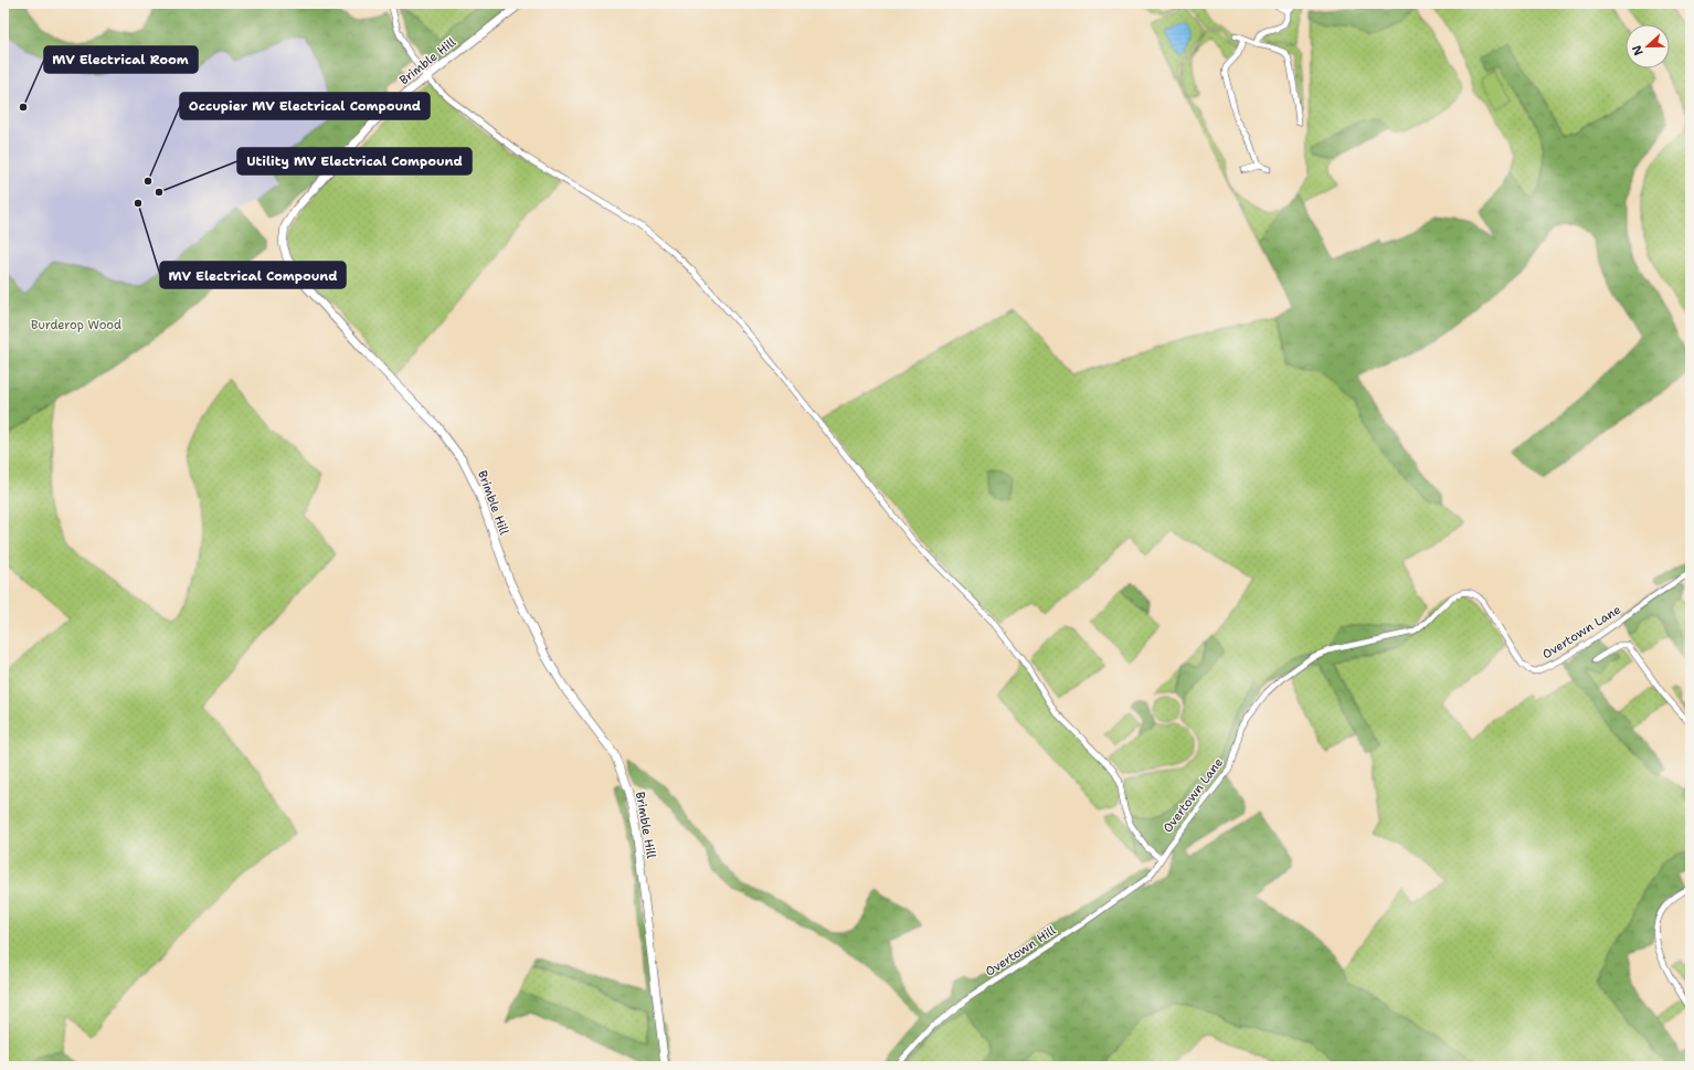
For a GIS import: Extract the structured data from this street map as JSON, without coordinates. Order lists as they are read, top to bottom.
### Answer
{
  "streets": {
    "main road": ["Brimble Hill"],
    "street": ["Overtown Lane", "Overtown Hill"]
  },
  "crossings": [
    ["Overtown Lane", "Overtown Hill"]
  ],
  "parks": ["Burderop Wood"],
  "places": [
    "MV Electrical Room",
    "Occupier MV Electrical Compound",
    "Utility MV Electrical Compound",
    "MV Electrical Compound"
  ],
  "north": "left"
}
